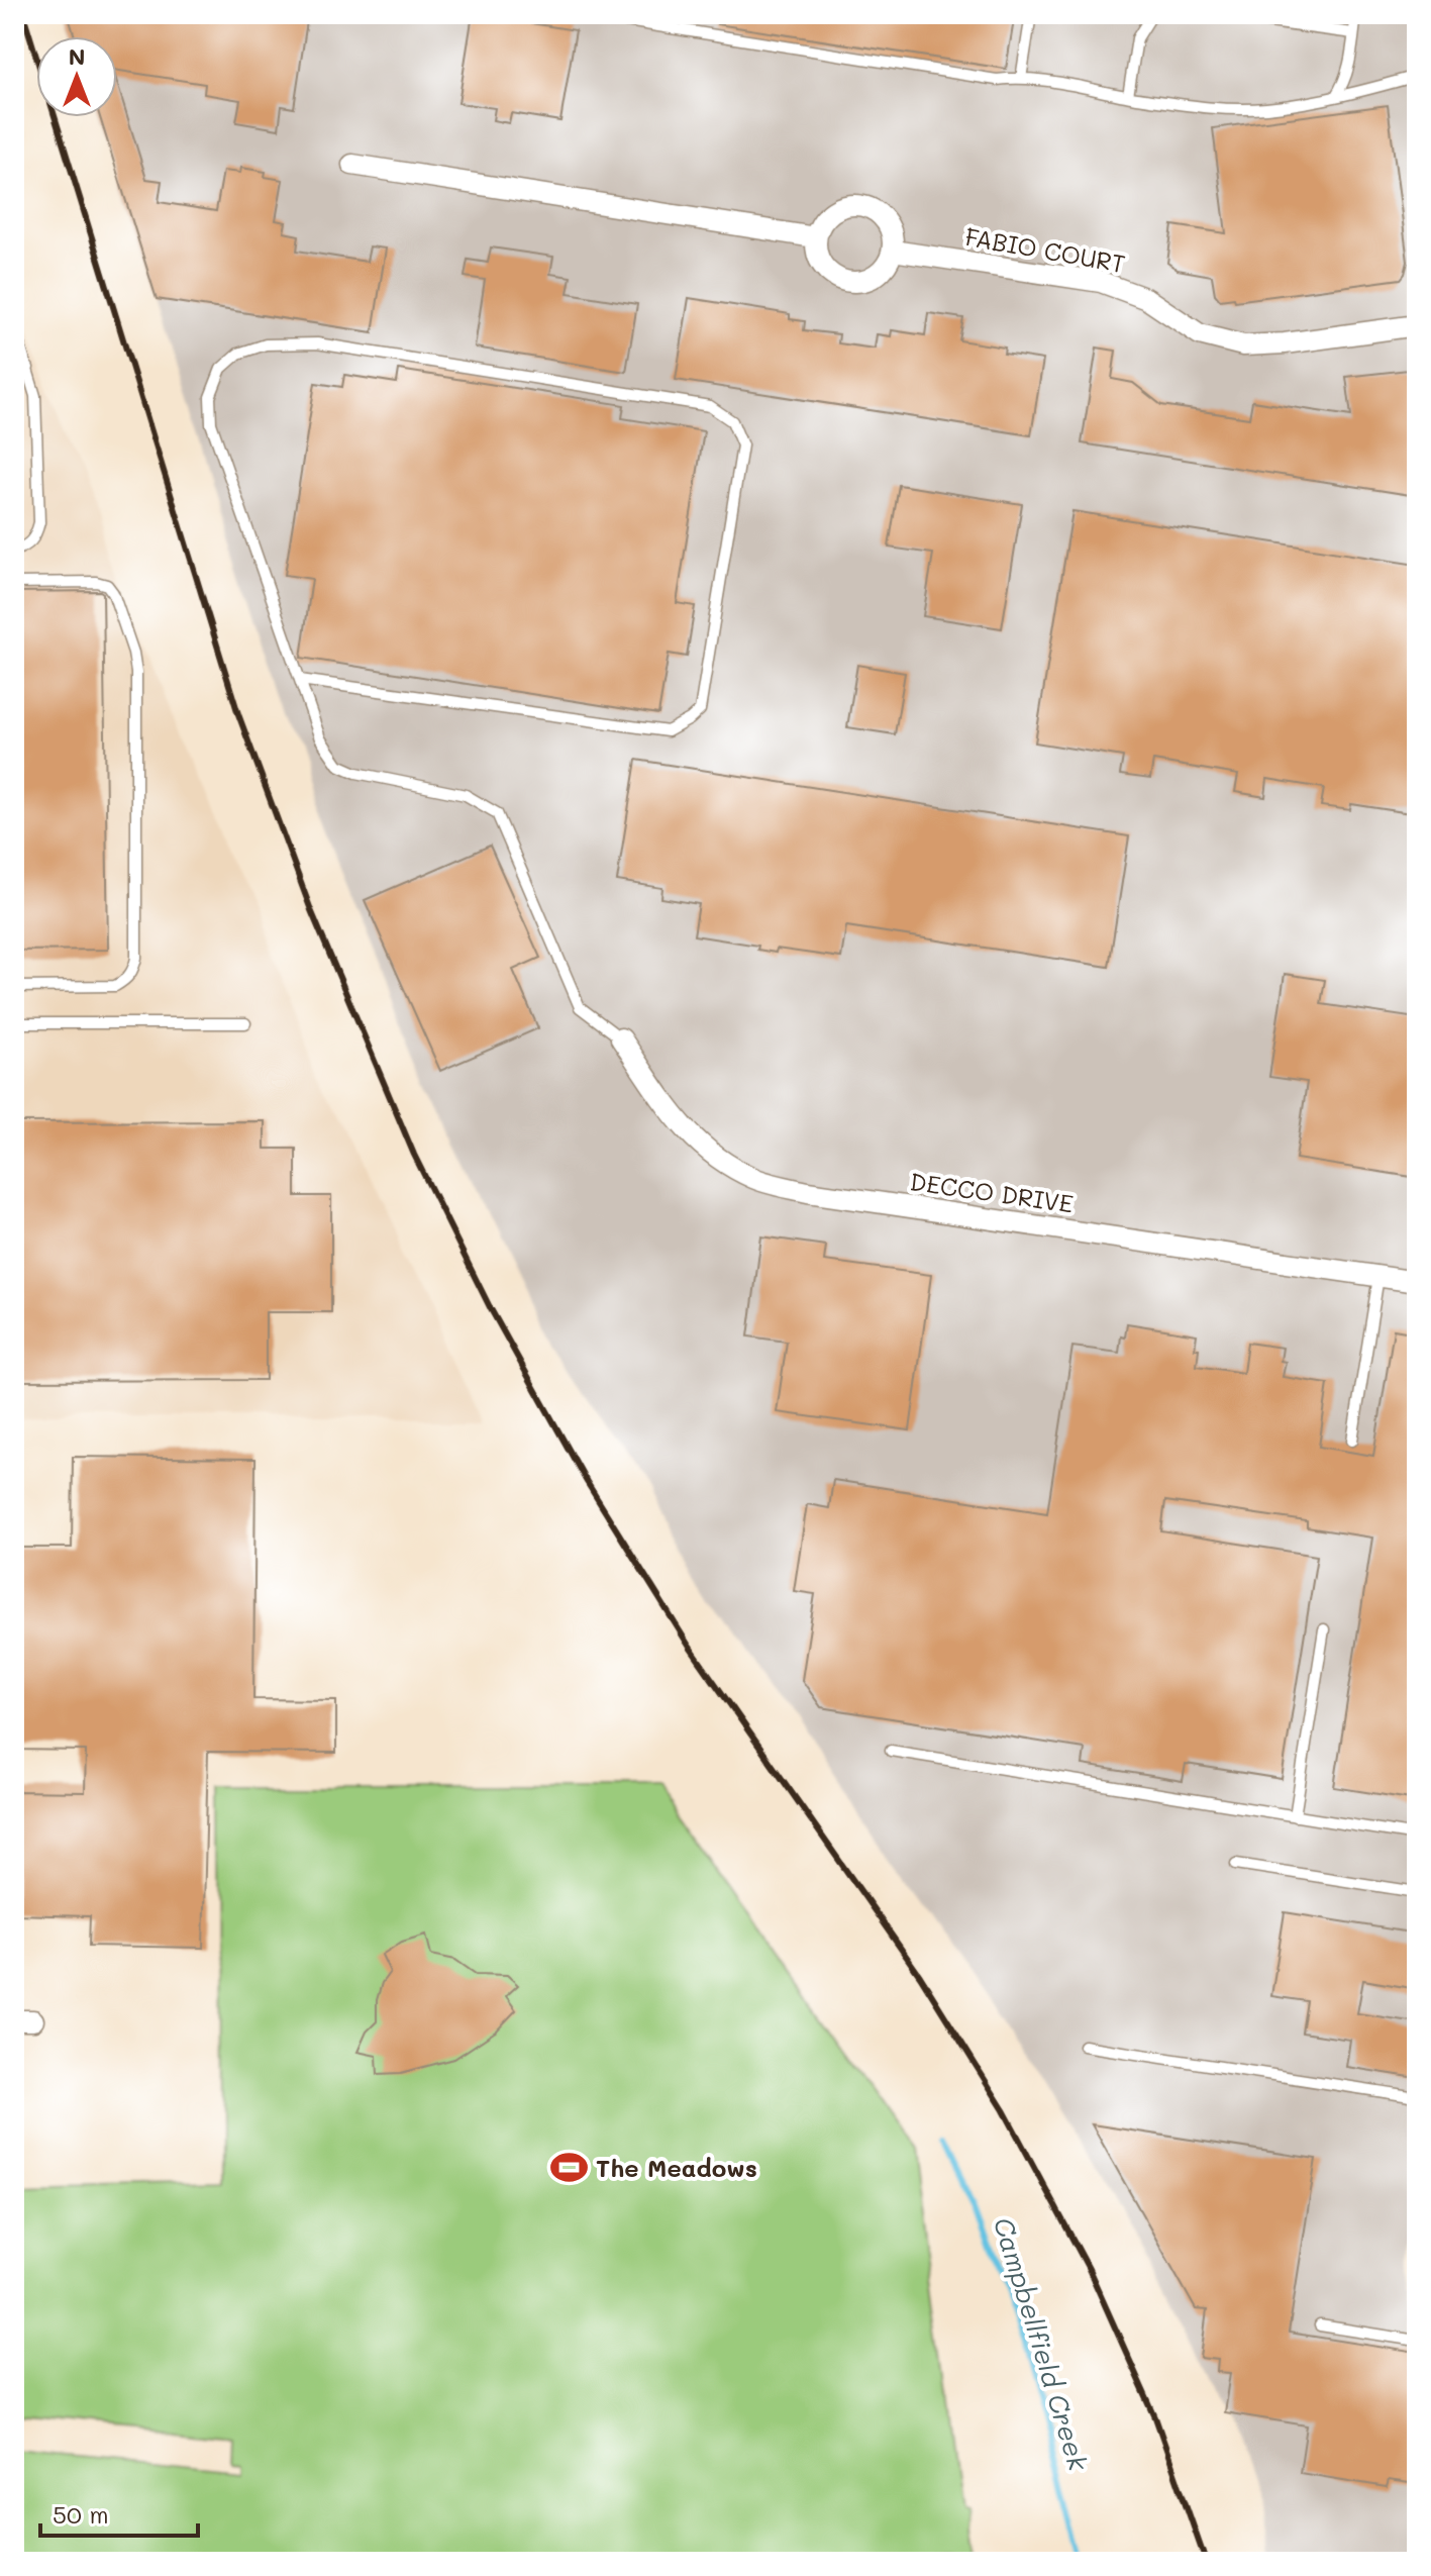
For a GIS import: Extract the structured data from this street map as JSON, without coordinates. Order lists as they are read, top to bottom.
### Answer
{
  "streets": {
    "street": ["FABIO COURT", "DECCO DRIVE"]
  },
  "water": ["Campbellfield Creek"],
  "places": {
    "sports": ["The Meadows"]
  },
  "scale_bar": "50 m",
  "north": "top"
}
